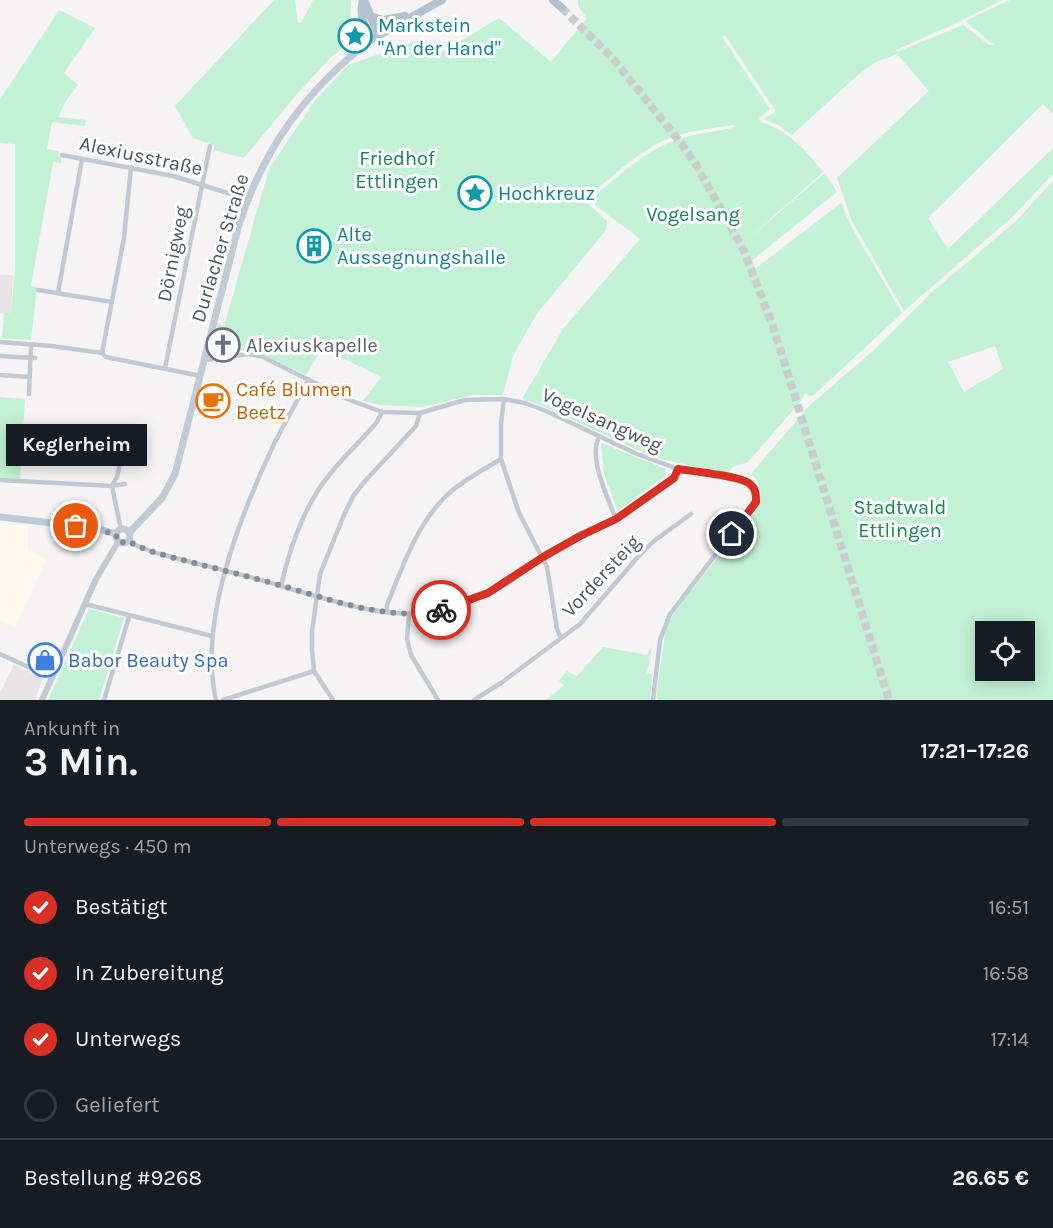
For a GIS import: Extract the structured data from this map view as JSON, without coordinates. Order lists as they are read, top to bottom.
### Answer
{
  "streets": {
    "main road": ["Durlacher Straße"],
    "street": [
      "Alexiusstraße",
      "Dörnigweg",
      "Vogelsangweg",
      "Vordersteig"
    ]
  },
  "crossings": [
    ["Alexiusstraße", "Durlacher Straße"],
    ["Alexiusstraße", "Dörnigweg"],
    ["Durlacher Straße", "Vogelsangweg"]
  ],
  "parks": ["Friedhof Ettlingen", "Vogelsang", "Stadtwald Ettlingen"],
  "places": {
    "place": ["Markstein \"An der Hand\"", "Hochkreuz"],
    "building": ["Alte Aussegnungshalle"],
    "church": ["Alexiuskapelle"],
    "cafe": ["Café Blumen Beetz"],
    "other": ["Keglerheim"],
    "shop": ["Babor Beauty Spa"]
  },
  "page": {
    "bubble": "Keglerheim",
    "heading": ["3 Min.", "Ankunft in", "17:21–17:26"],
    "panel": ["Bestellung #9268", "26.65 €"],
    "bar": "Unterwegs · 450 m",
    "list": [
      ["Bestätigt", "16:51"],
      ["In Zubereitung", "16:58"],
      ["Unterwegs", "17:14"],
      "Geliefert"
    ]
  }
}
